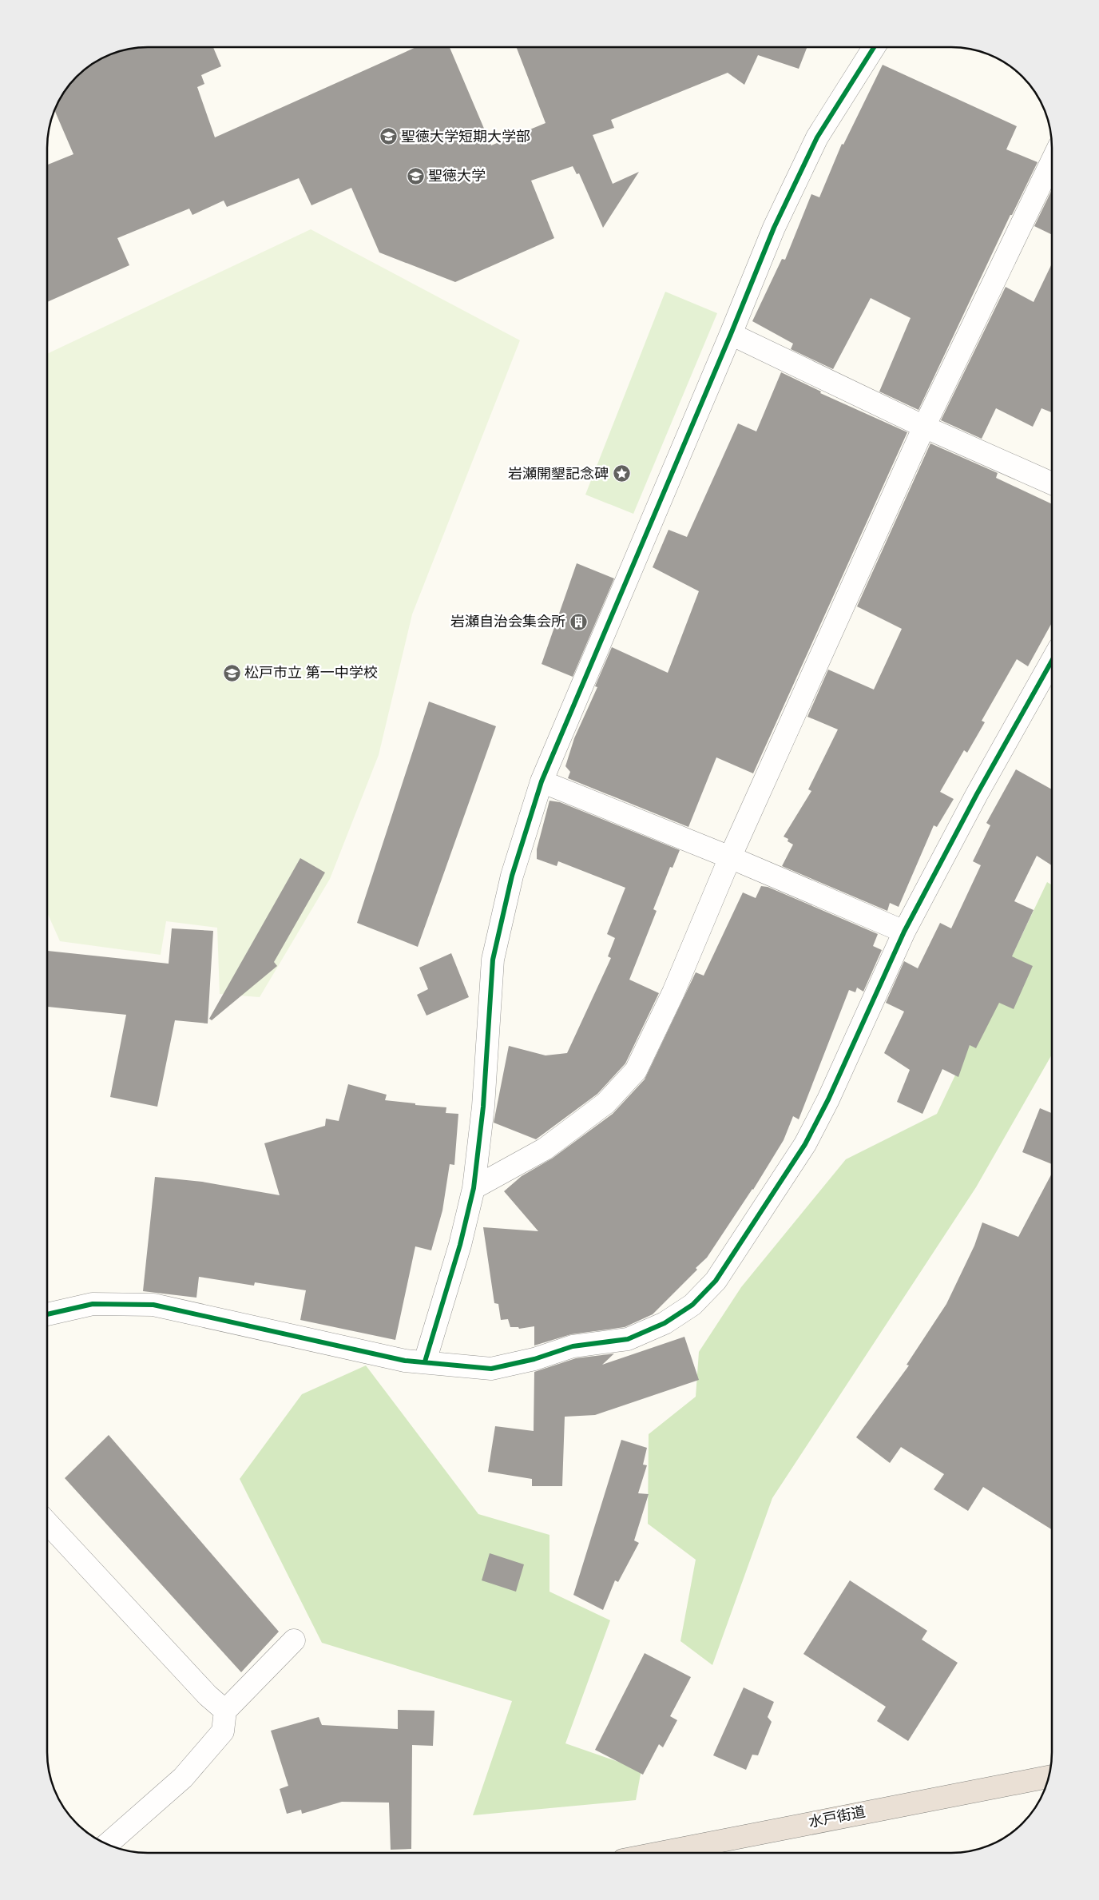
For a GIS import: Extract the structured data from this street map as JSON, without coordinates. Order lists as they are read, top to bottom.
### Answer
{
  "streets": {
    "highway": ["水戸街道"]
  },
  "places": {
    "school or university": ["聖徳大学短期大学部", "聖徳大学", "松戸市立 第一中学校"],
    "place": ["岩瀬開墾記念碑"],
    "building": ["岩瀬自治会集会所"]
  }
}
